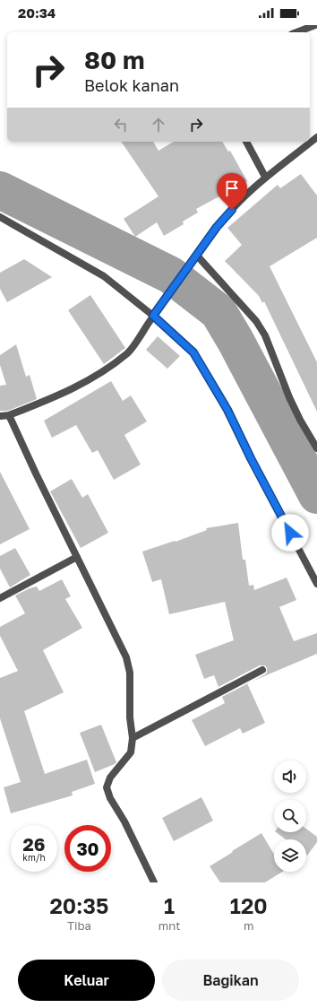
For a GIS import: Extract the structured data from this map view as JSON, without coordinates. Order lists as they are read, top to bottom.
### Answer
{
  "page": {
    "status": "20:34",
    "turn": ["80 m", "Belok kanan"],
    "speed": "26 km/h",
    "limit": "30",
    "eta": [
      "20:35",
      "Tiba",
      "1",
      "mnt",
      "120",
      "m"
    ],
    "buttons": ["Keluar", "Bagikan"]
  }
}
